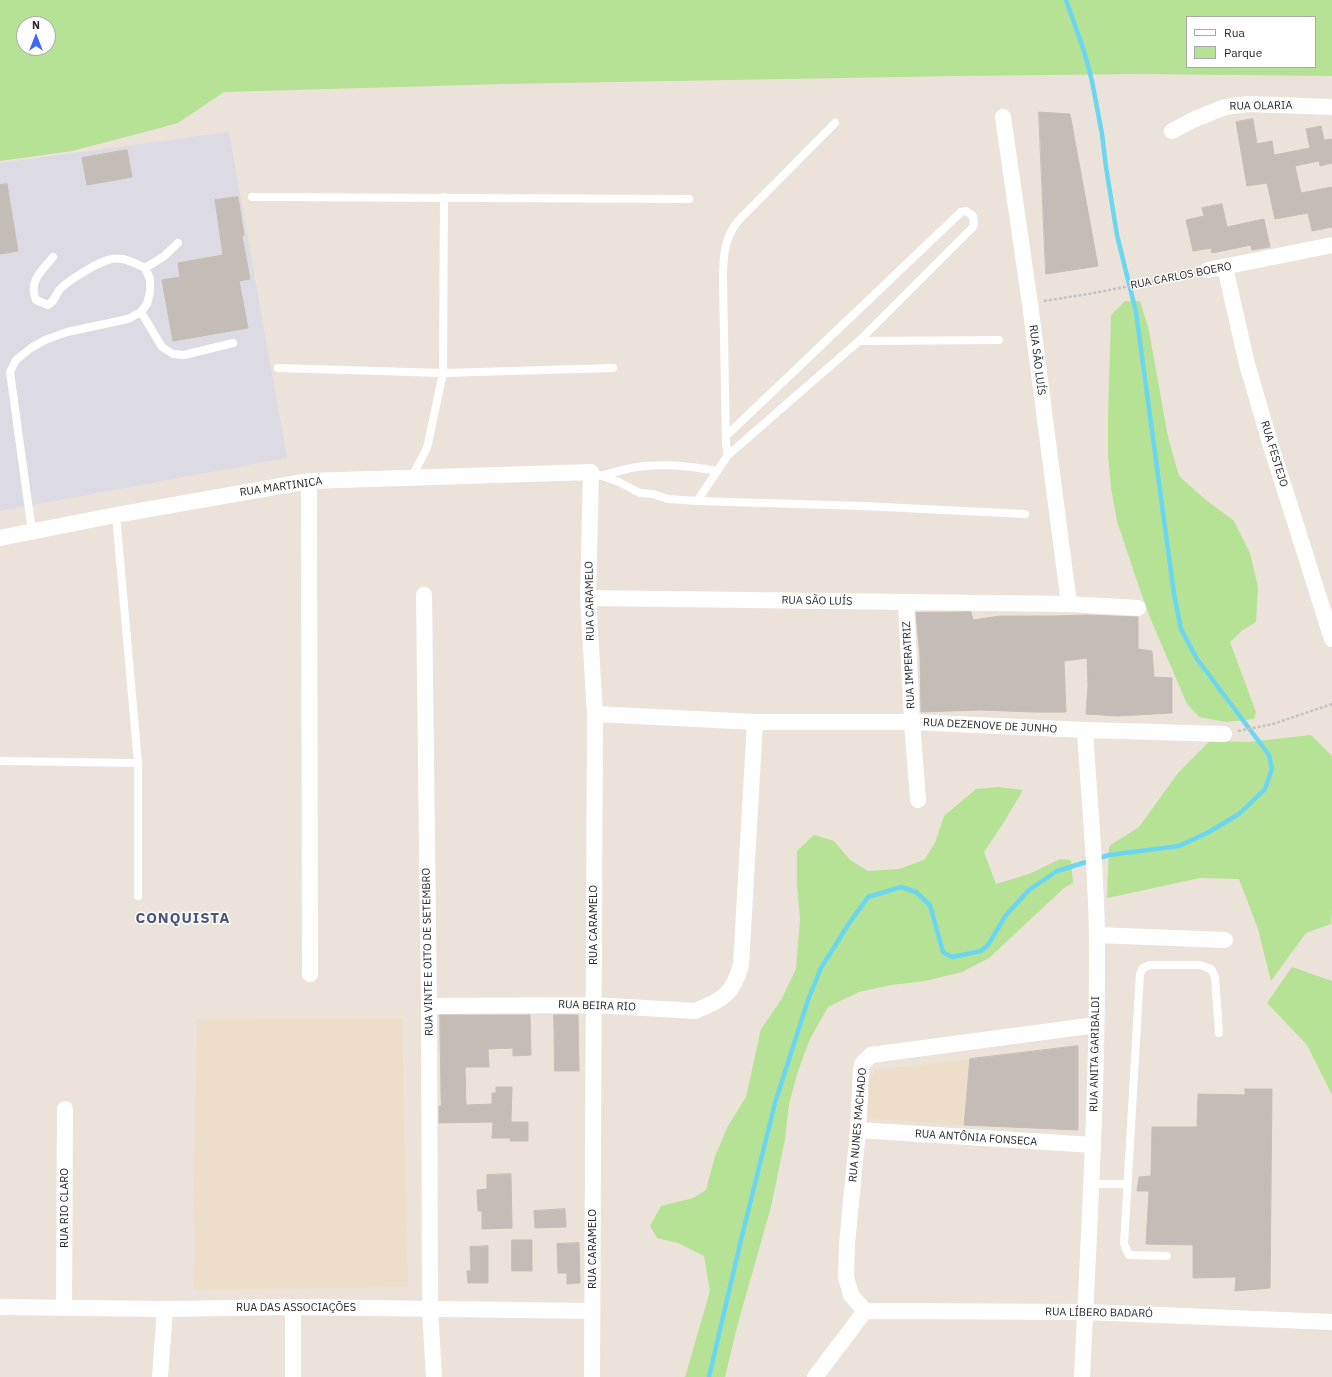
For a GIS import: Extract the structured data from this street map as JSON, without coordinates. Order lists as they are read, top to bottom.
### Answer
{
  "streets": {
    "street": [
      "RUA OLARIA",
      "RUA CARLOS BOERO",
      "RUA SÃO LUÍS",
      "RUA FESTEJO",
      "RUA MARTINICA",
      "RUA CARAMELO",
      "RUA IMPERATRIZ",
      "RUA DEZENOVE DE JUNHO",
      "RUA VINTE E OITO DE SETEMBRO",
      "RUA BEIRA RIO",
      "RUA ANITA GARIBALDI",
      "RUA NUNES MACHADO",
      "RUA ANTÔNIA FONSECA",
      "RUA RIO CLARO",
      "RUA DAS ASSOCIAÇÕES",
      "RUA LÍBERO BADARÓ"
    ]
  },
  "crossings": [
    ["RUA CARLOS BOERO", "RUA SÃO LUÍS"],
    ["RUA CARLOS BOERO", "RUA FESTEJO"],
    ["RUA SÃO LUÍS", "RUA CARAMELO"],
    ["RUA SÃO LUÍS", "RUA IMPERATRIZ"],
    ["RUA MARTINICA", "RUA CARAMELO"],
    ["RUA CARAMELO", "RUA DEZENOVE DE JUNHO"],
    ["RUA CARAMELO", "RUA BEIRA RIO"],
    ["RUA CARAMELO", "RUA DAS ASSOCIAÇÕES"],
    ["RUA IMPERATRIZ", "RUA DEZENOVE DE JUNHO"],
    ["RUA DEZENOVE DE JUNHO", "RUA BEIRA RIO"],
    ["RUA DEZENOVE DE JUNHO", "RUA ANITA GARIBALDI"],
    ["RUA VINTE E OITO DE SETEMBRO", "RUA BEIRA RIO"],
    ["RUA VINTE E OITO DE SETEMBRO", "RUA DAS ASSOCIAÇÕES"],
    ["RUA ANITA GARIBALDI", "RUA NUNES MACHADO"],
    ["RUA ANITA GARIBALDI", "RUA ANTÔNIA FONSECA"],
    ["RUA ANITA GARIBALDI", "RUA LÍBERO BADARÓ"],
    ["RUA NUNES MACHADO", "RUA ANTÔNIA FONSECA"],
    ["RUA NUNES MACHADO", "RUA LÍBERO BADARÓ"],
    ["RUA RIO CLARO", "RUA DAS ASSOCIAÇÕES"]
  ],
  "districts": ["CONQUISTA"],
  "legend": ["Rua", "Parque"],
  "north": "top"
}
